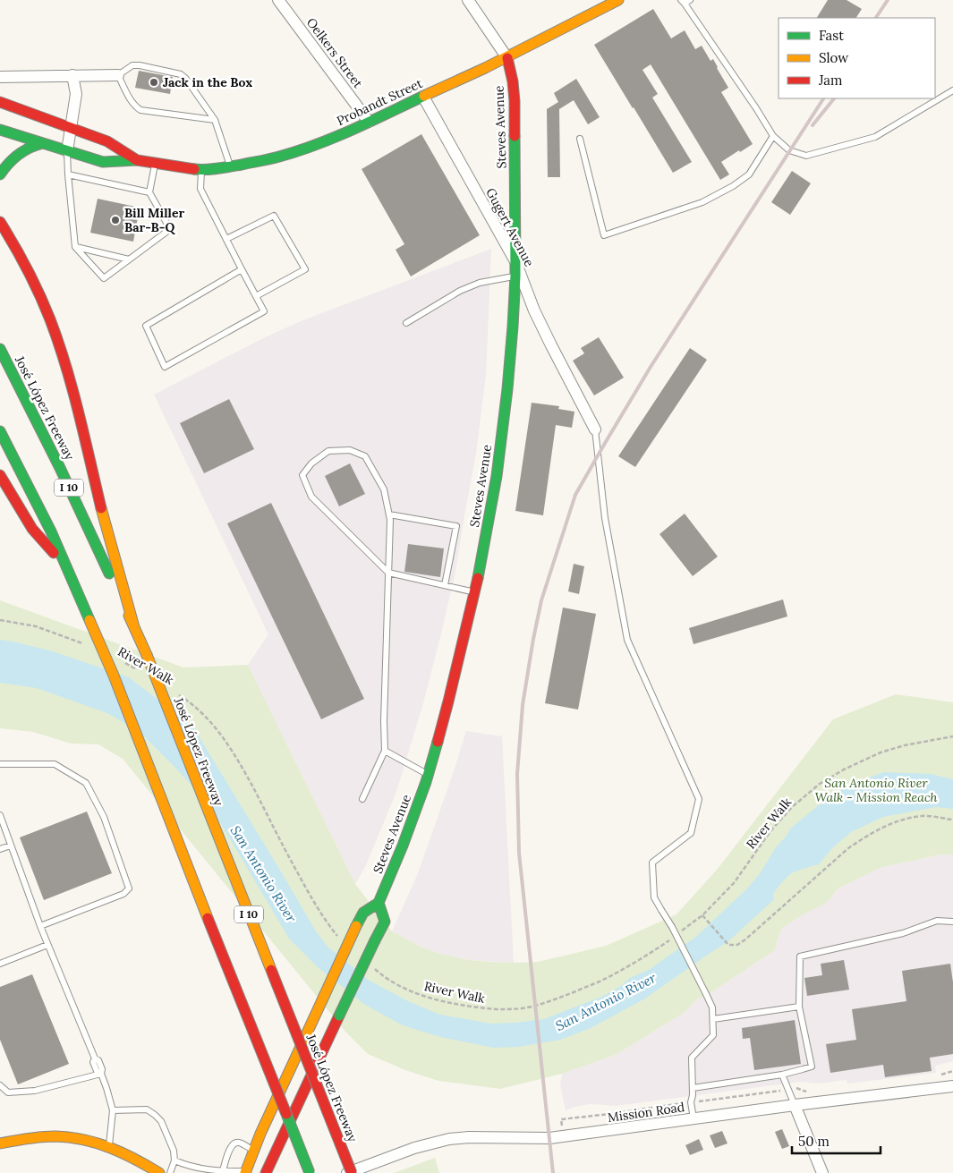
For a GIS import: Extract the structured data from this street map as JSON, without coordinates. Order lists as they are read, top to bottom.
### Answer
{
  "streets": {
    "main road": [
      "Probandt Street",
      "Steves Avenue",
      "José López Freeway",
      "I 10"
    ],
    "street": ["Oelkers Street", "Gugert Avenue", "Mission Road"],
    "path": ["River Walk"]
  },
  "crossings": [
    ["Oelkers Street", "Probandt Street"],
    ["Probandt Street", "Steves Avenue"],
    ["Probandt Street", "Gugert Avenue"],
    ["Steves Avenue", "Gugert Avenue"]
  ],
  "water": ["San Antonio River"],
  "parks": ["San Antonio River Walk - Mission Reach"],
  "places": ["Jack in the Box", "Bill Miller Bar-B-Q"],
  "legend": ["Fast", "Slow", "Jam"],
  "scale_bar": "50 m"
}
